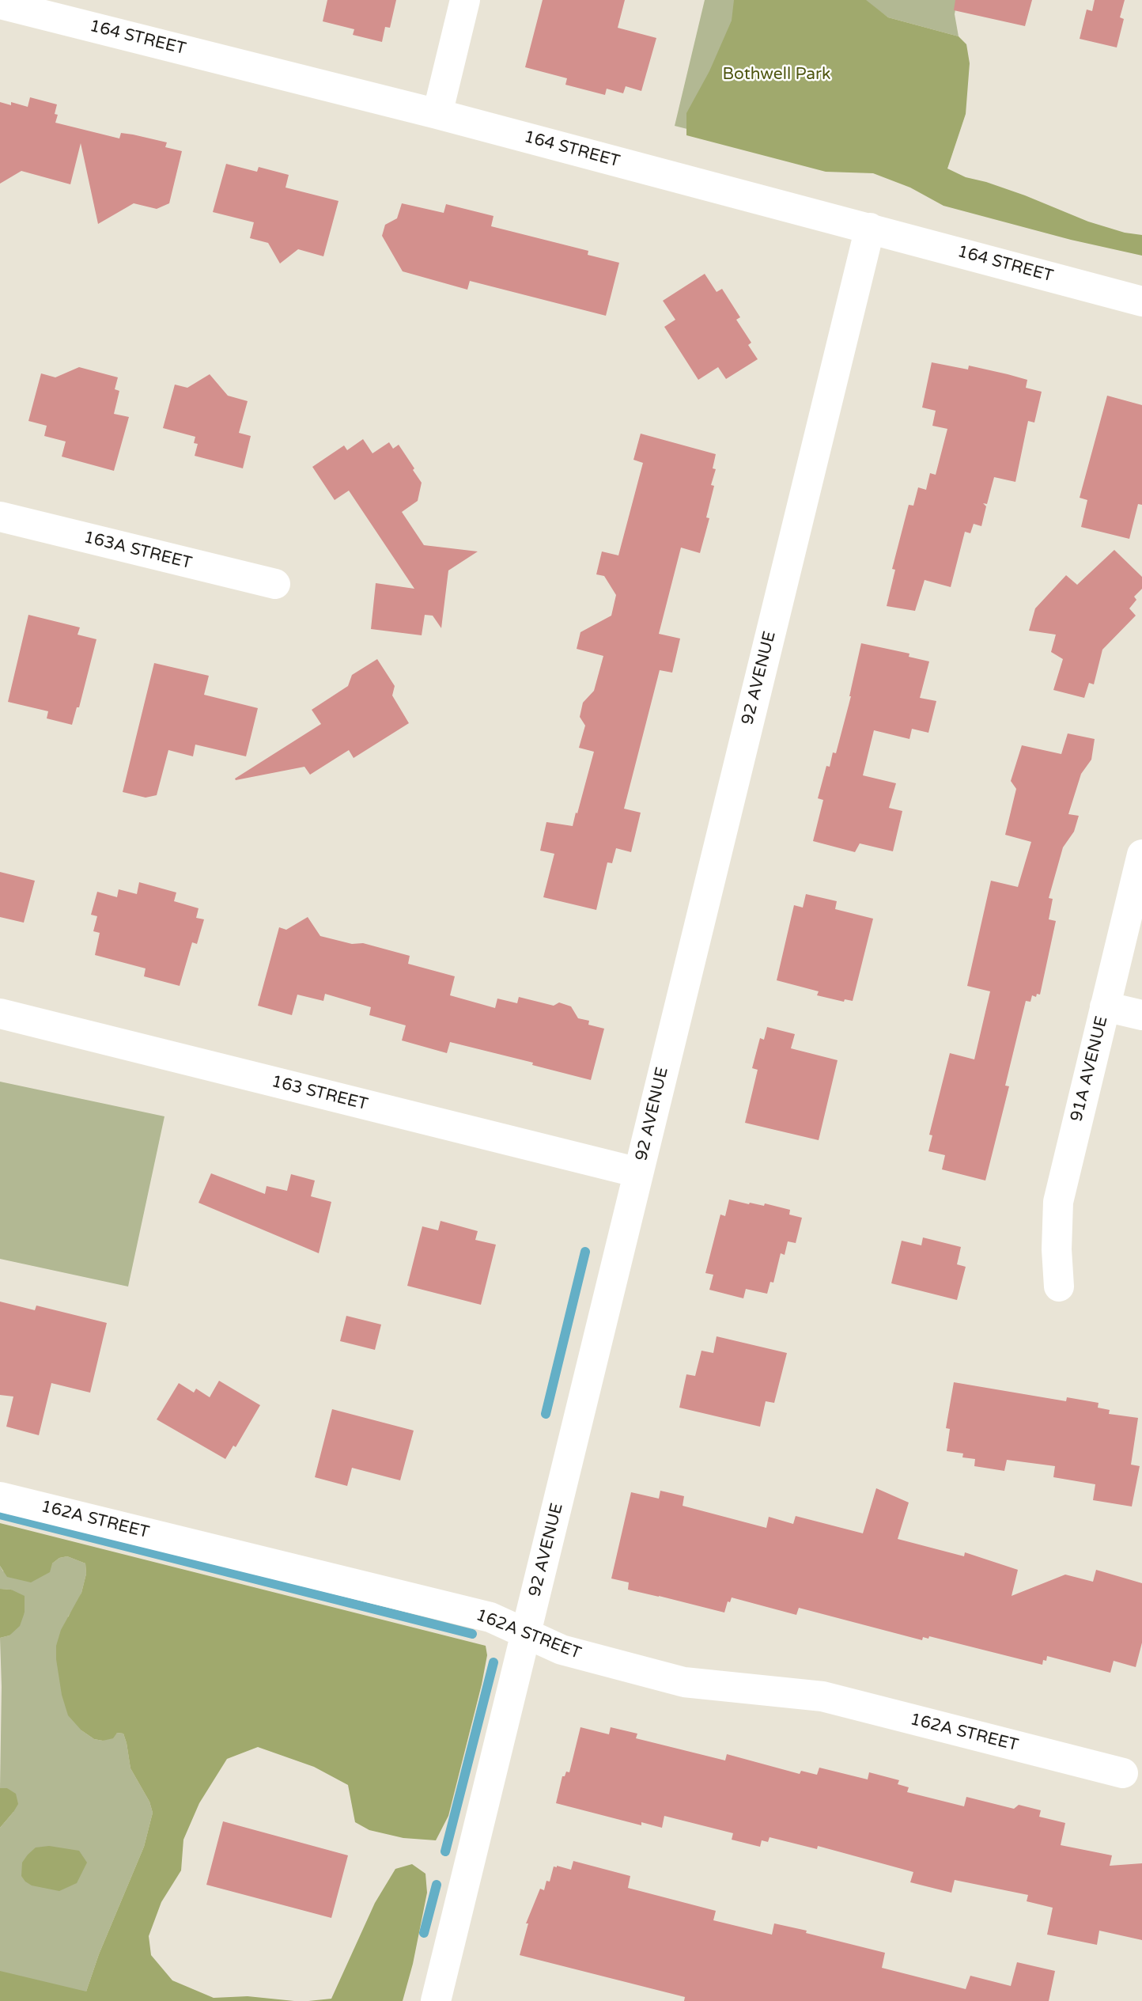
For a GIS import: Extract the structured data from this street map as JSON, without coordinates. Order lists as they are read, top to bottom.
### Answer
{
  "streets": {
    "street": [
      "164 STREET",
      "163A STREET",
      "92 AVENUE",
      "91A AVENUE",
      "163 STREET",
      "162A STREET"
    ]
  },
  "crossings": [
    ["164 STREET", "92 AVENUE"],
    ["92 AVENUE", "163 STREET"],
    ["92 AVENUE", "162A STREET"]
  ],
  "parks": ["Bothwell Park"]
}
